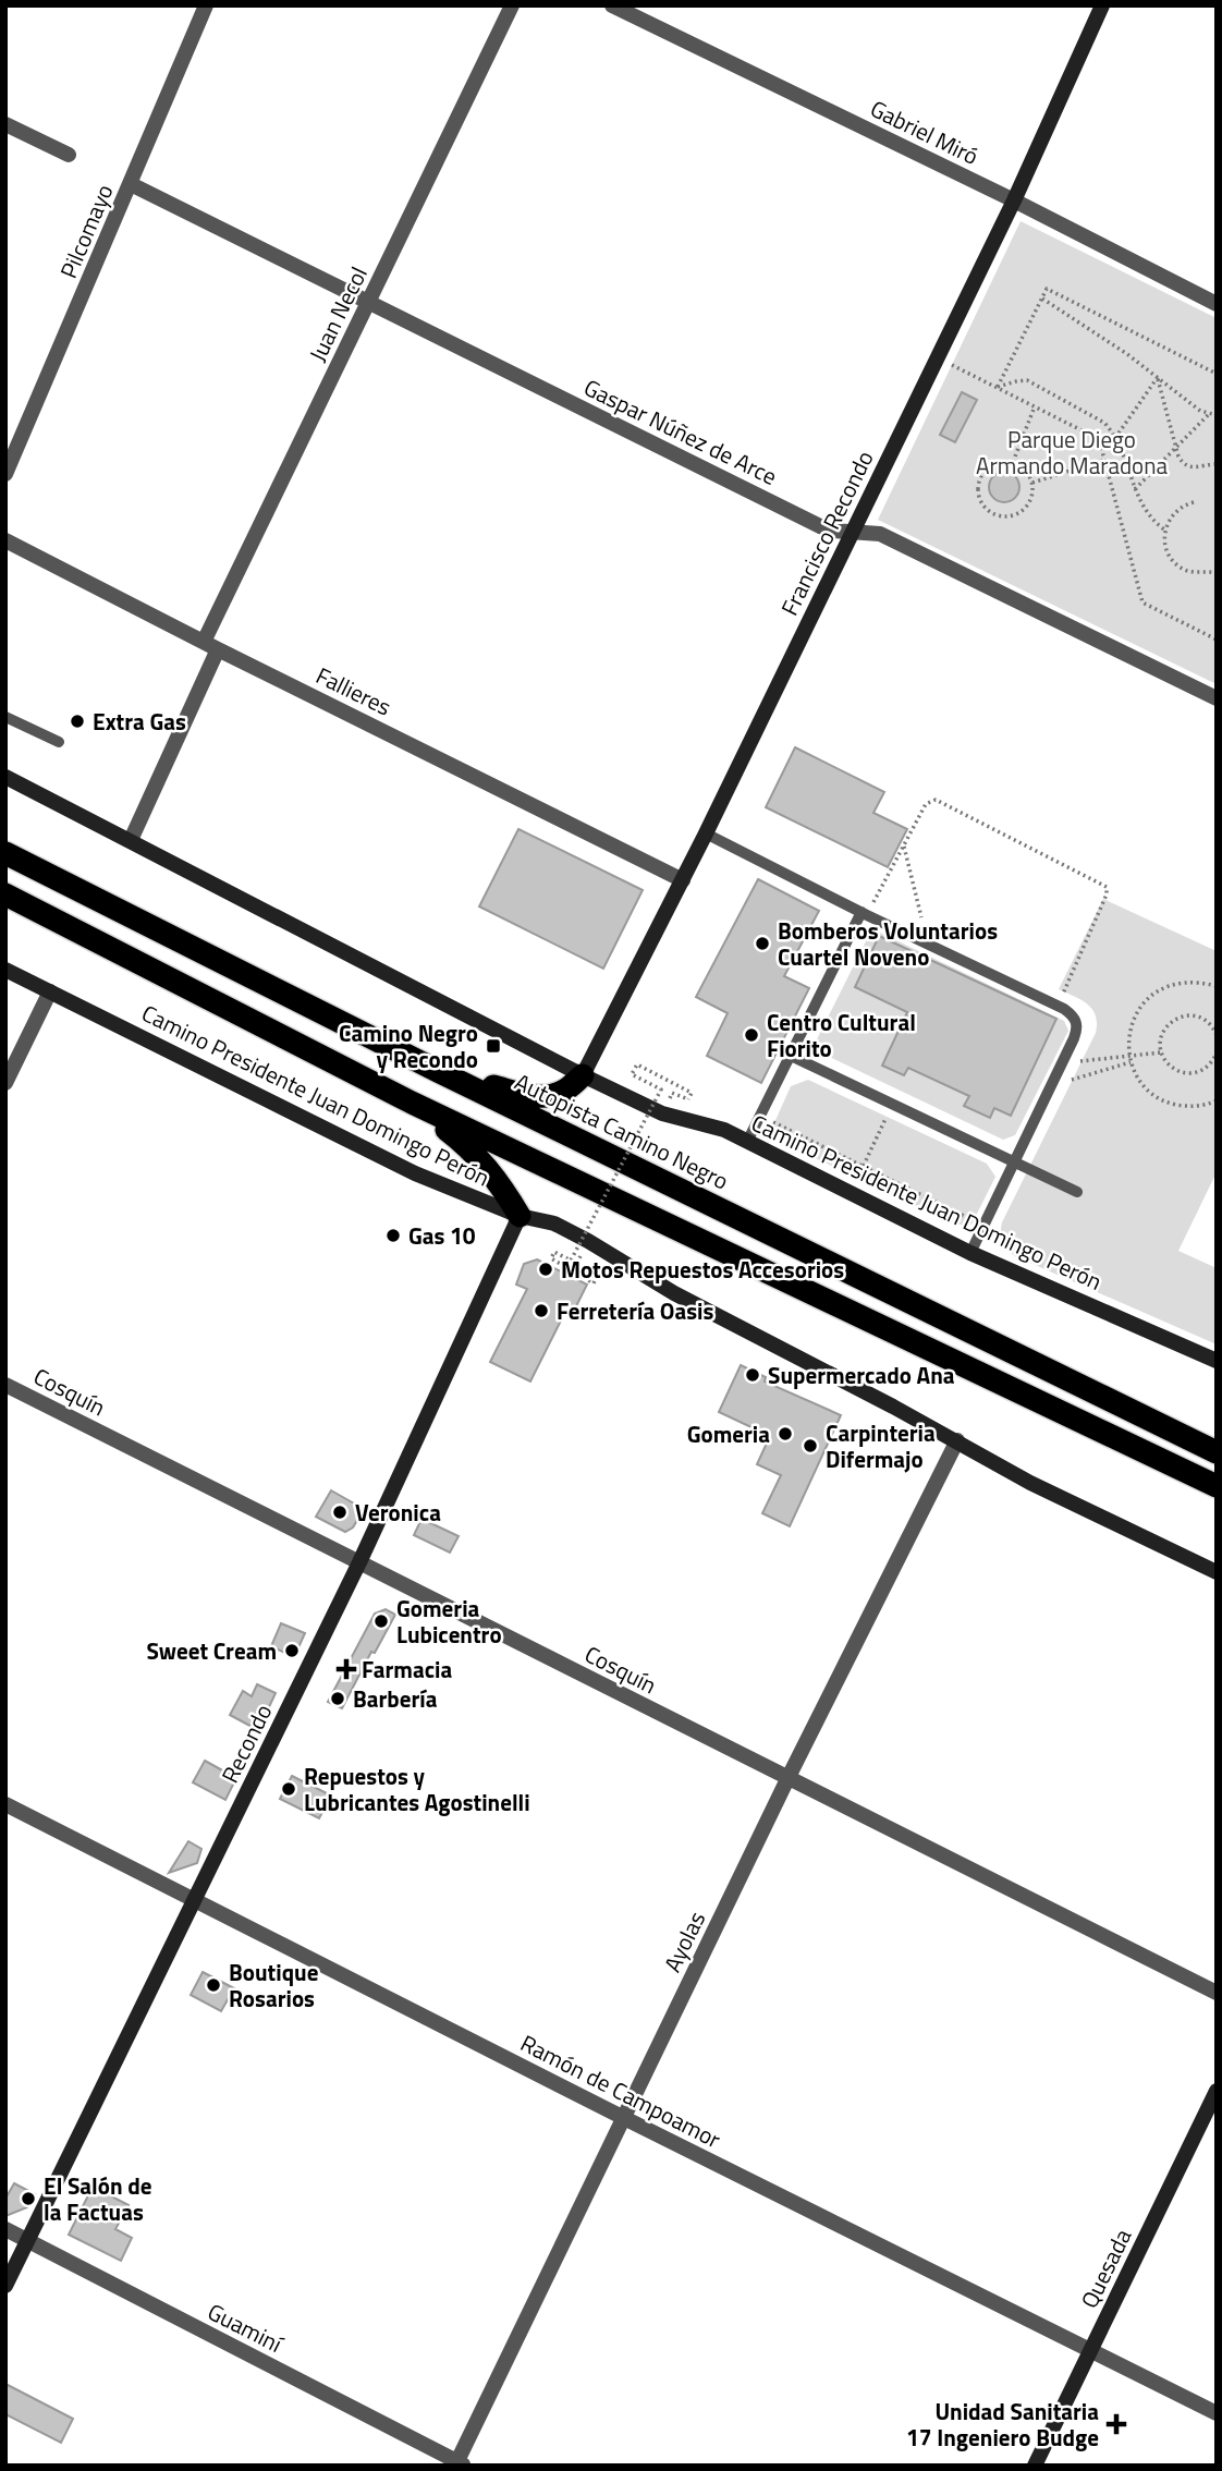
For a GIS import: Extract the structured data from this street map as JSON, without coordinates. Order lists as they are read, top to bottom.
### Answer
{
  "streets": {
    "highway": ["Autopista Camino Negro"],
    "street": [
      "Gabriel Miró",
      "Pilcomayo",
      "Juan Necol",
      "Gaspar Núñez de Arce",
      "Francisco Recondo",
      "Fallieres",
      "Camino Presidente Juan Domingo Perón",
      "Cosquín",
      "Recondo",
      "Ayolas",
      "Ramón de Campoamor",
      "Quesada",
      "Guaminí"
    ]
  },
  "crossings": [
    ["Gabriel Miró", "Francisco Recondo"],
    ["Pilcomayo", "Gaspar Núñez de Arce"],
    ["Juan Necol", "Gaspar Núñez de Arce"],
    ["Juan Necol", "Fallieres"],
    ["Juan Necol", "Camino Presidente Juan Domingo Perón"],
    ["Gaspar Núñez de Arce", "Francisco Recondo"],
    ["Francisco Recondo", "Fallieres"],
    ["Francisco Recondo", "Camino Presidente Juan Domingo Perón"],
    ["Camino Presidente Juan Domingo Perón", "Recondo"],
    ["Camino Presidente Juan Domingo Perón", "Ayolas"],
    ["Cosquín", "Recondo"],
    ["Cosquín", "Ayolas"],
    ["Recondo", "Ramón de Campoamor"],
    ["Recondo", "Guaminí"],
    ["Ayolas", "Ramón de Campoamor"],
    ["Ayolas", "Guaminí"],
    ["Ramón de Campoamor", "Quesada"]
  ],
  "parks": ["Parque Diego Armando Maradona"],
  "places": {
    "other": [
      "Extra Gas",
      "Bomberos Voluntarios Cuartel Noveno",
      "Centro Cultural Fiorito",
      "Gas 10",
      "Motos Repuestos Accesorios",
      "Ferretería Oasis",
      "Supermercado Ana",
      "Gomeria",
      "Carpinteria Difermajo",
      "Veronica",
      "Gomeria Lubicentro",
      "Sweet Cream",
      "Barbería",
      "Repuestos y Lubricantes Agostinelli",
      "Boutique Rosarios",
      "El Salón de la Factuas"
    ],
    "transit": ["Camino Negro y Recondo"],
    "health": ["Farmacia", "Unidad Sanitaria 17 Ingeniero Budge"]
  }
}
